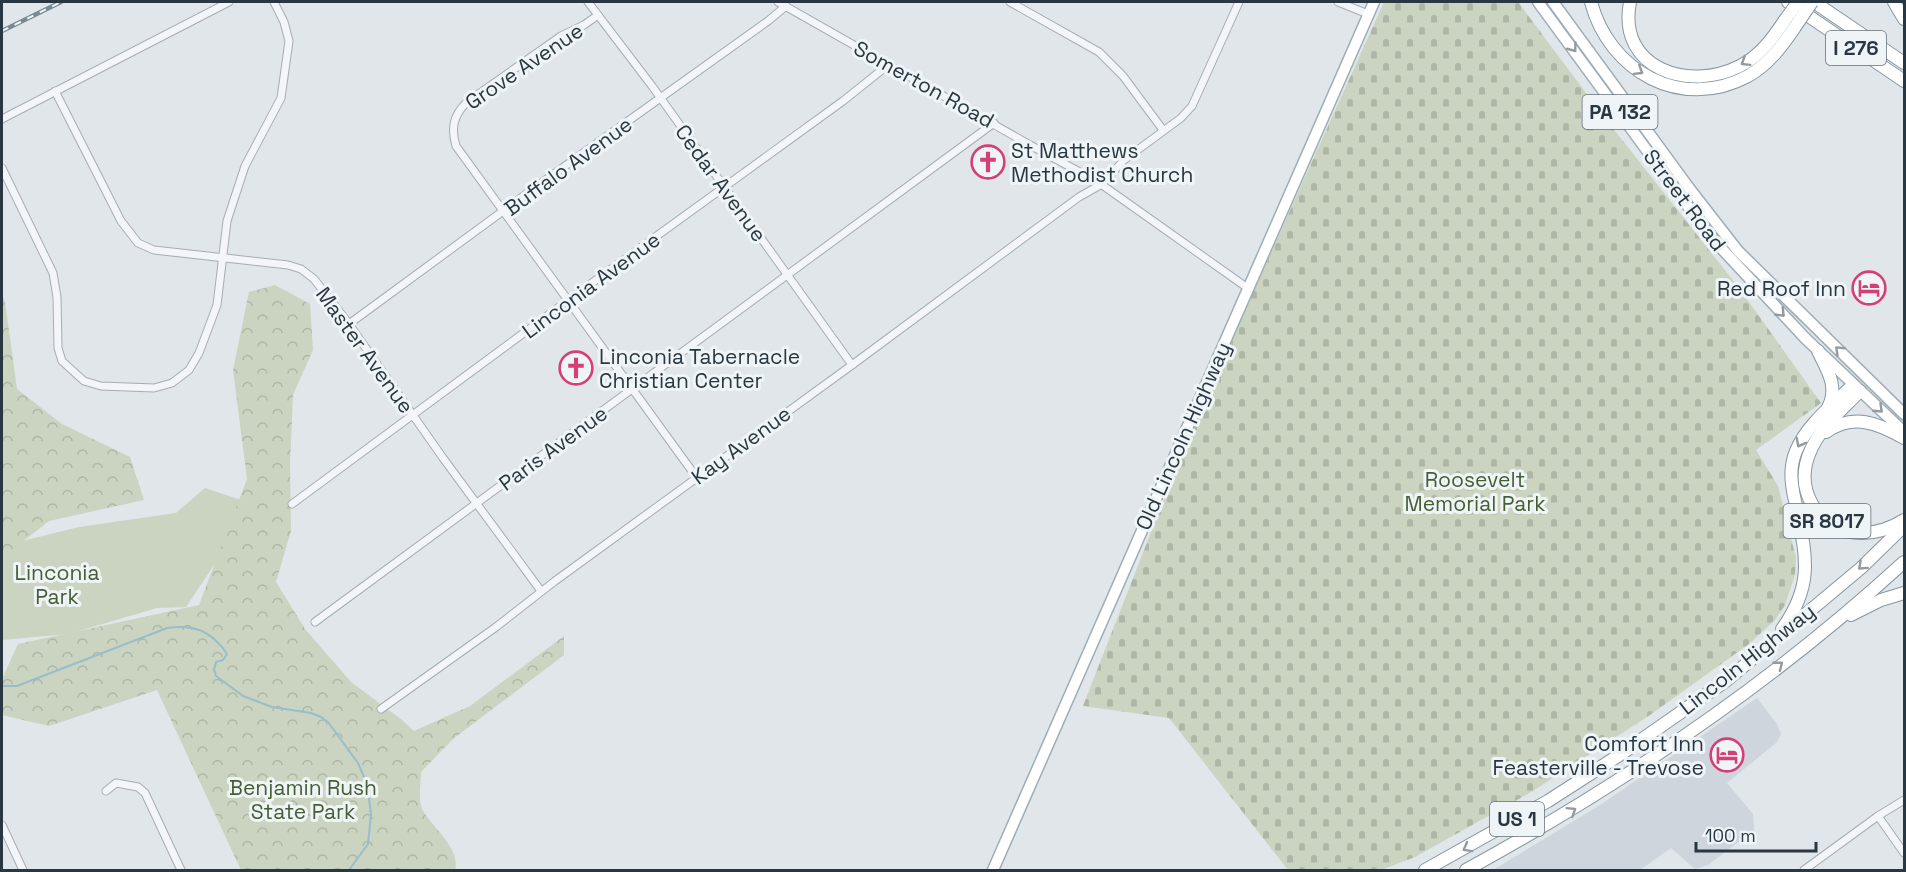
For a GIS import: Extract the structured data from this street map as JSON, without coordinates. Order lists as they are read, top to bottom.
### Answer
{
  "streets": {
    "highway": [
      "I 276",
      "SR 8017",
      "Lincoln Highway",
      "US 1"
    ],
    "main road": ["PA 132", "Street Road", "Old Lincoln Highway"],
    "street": [
      "Grove Avenue",
      "Somerton Road",
      "Buffalo Avenue",
      "Cedar Avenue",
      "Linconia Avenue",
      "Master Avenue",
      "Kay Avenue",
      "Paris Avenue"
    ]
  },
  "crossings": [
    ["Grove Avenue", "Buffalo Avenue"],
    ["Grove Avenue", "Cedar Avenue"],
    ["Somerton Road", "Buffalo Avenue"],
    ["Somerton Road", "Linconia Avenue"],
    ["Somerton Road", "Old Lincoln Highway"],
    ["Somerton Road", "Kay Avenue"],
    ["Somerton Road", "Paris Avenue"],
    ["Buffalo Avenue", "Cedar Avenue"],
    ["Buffalo Avenue", "Master Avenue"],
    ["Cedar Avenue", "Linconia Avenue"],
    ["Cedar Avenue", "Kay Avenue"],
    ["Cedar Avenue", "Paris Avenue"],
    ["Linconia Avenue", "Master Avenue"],
    ["Master Avenue", "Kay Avenue"],
    ["Master Avenue", "Paris Avenue"]
  ],
  "parks": ["Roosevelt Memorial Park", "Linconia Park", "Benjamin Rush State Park"],
  "places": {
    "church": ["St Matthews Methodist Church", "Linconia Tabernacle Christian Center"],
    "hotel": ["Red Roof Inn", "Comfort Inn Feasterville - Trevose"]
  },
  "scale_bar": "100 m"
}
